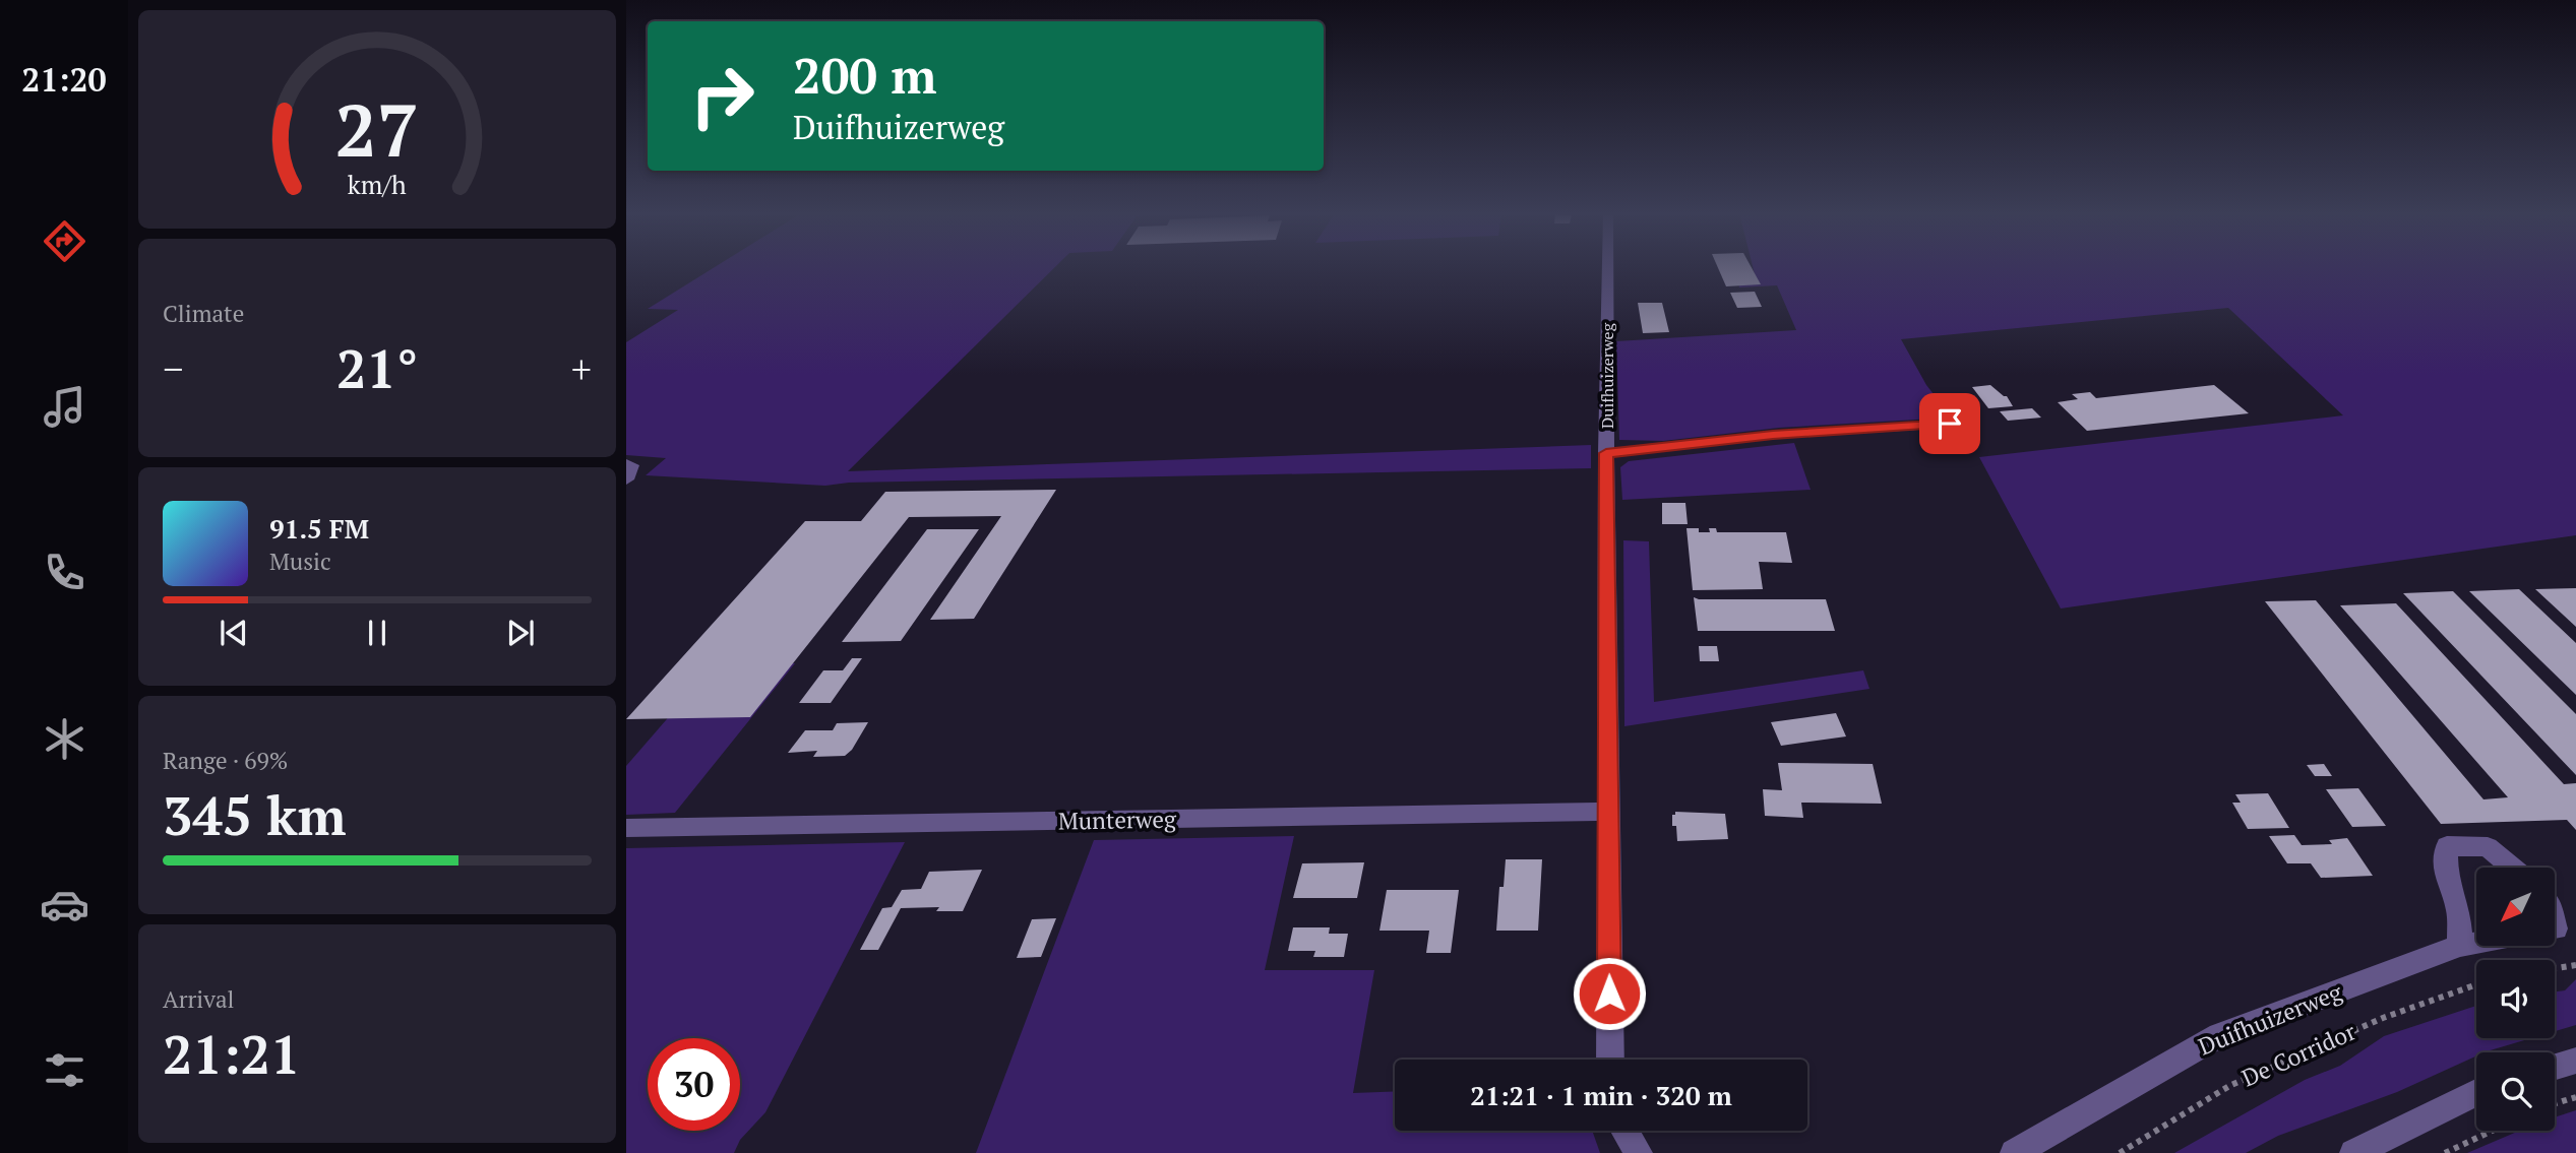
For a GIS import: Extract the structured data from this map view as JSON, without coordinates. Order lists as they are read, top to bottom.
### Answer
{
  "streets": {
    "street": ["Duifhuizerweg", "Munterweg"],
    "path": ["De Corridor"]
  },
  "crossings": [
    ["Duifhuizerweg", "Munterweg"]
  ],
  "north": "bottom left",
  "page": {
    "tabs": "21:20",
    "turn": ["200 m", "Duifhuizerweg"],
    "tile": [
      "Climate",
      ["Range · 69%", "345 km"],
      ["Arrival", "21:21"]
    ],
    "heat": ["−", "21°", "+"],
    "song": ["91.5 FM", "Music"],
    "limit": "30",
    "trip": "21:21 · 1 min · 320 m",
    "gauge": ["27", "km/h"]
  }
}
